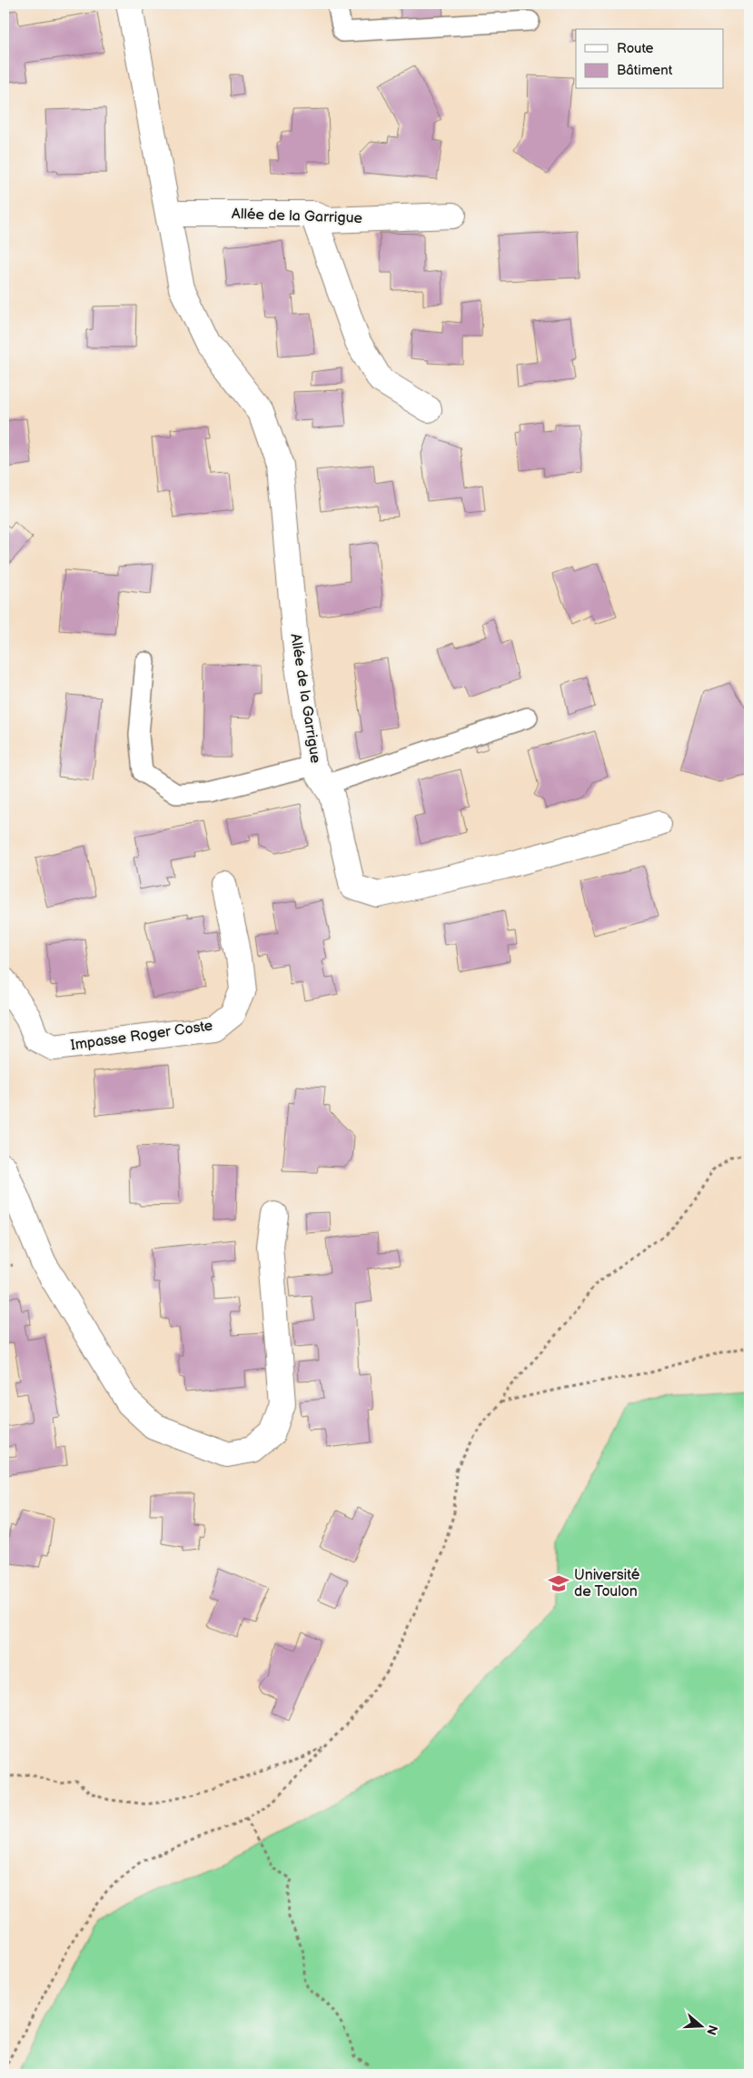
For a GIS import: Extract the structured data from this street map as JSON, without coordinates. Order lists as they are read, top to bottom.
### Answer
{
  "streets": {
    "street": ["Allée de la Garrigue", "Impasse Roger Coste"]
  },
  "places": {
    "school or university": ["Université de Toulon"]
  },
  "legend": ["Route", "Bâtiment"],
  "north": "right"
}
